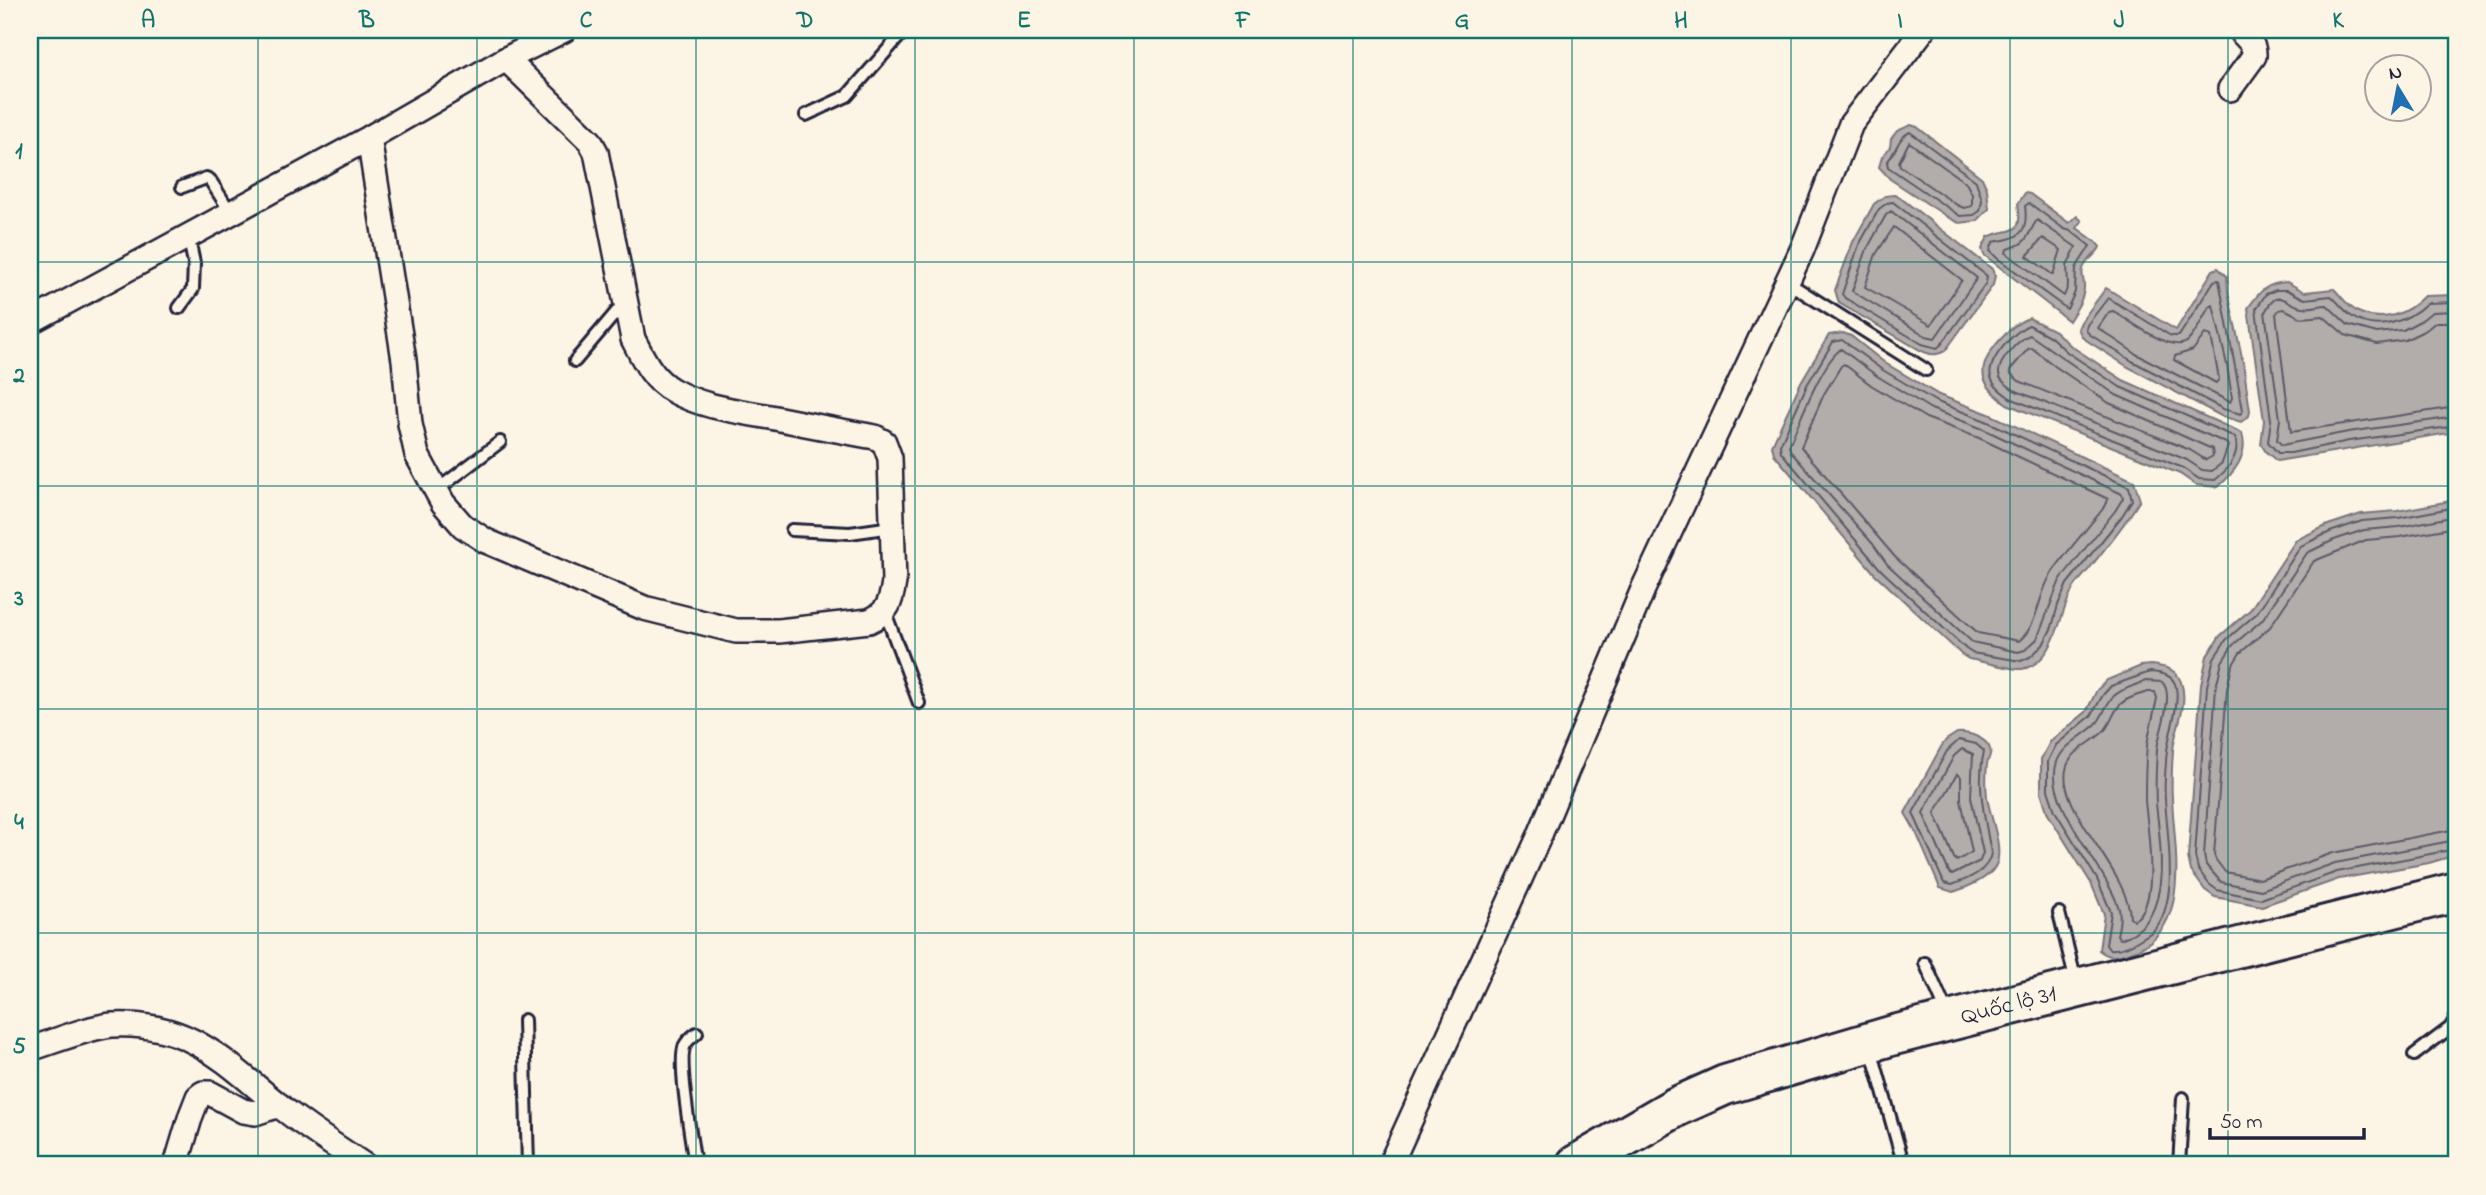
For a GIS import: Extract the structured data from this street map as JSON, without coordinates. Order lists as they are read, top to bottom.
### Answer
{
  "streets": {
    "highway": ["Quốc lộ 31"]
  },
  "scale_bar": "50 m",
  "north": "top",
  "grid": {
    "columns": [
      "A",
      "B",
      "C",
      "D",
      "E",
      "F",
      "G",
      "H",
      "I",
      "J",
      "K"
    ],
    "rows": [
      "1",
      "2",
      "3",
      "4",
      "5"
    ]
  }
}
